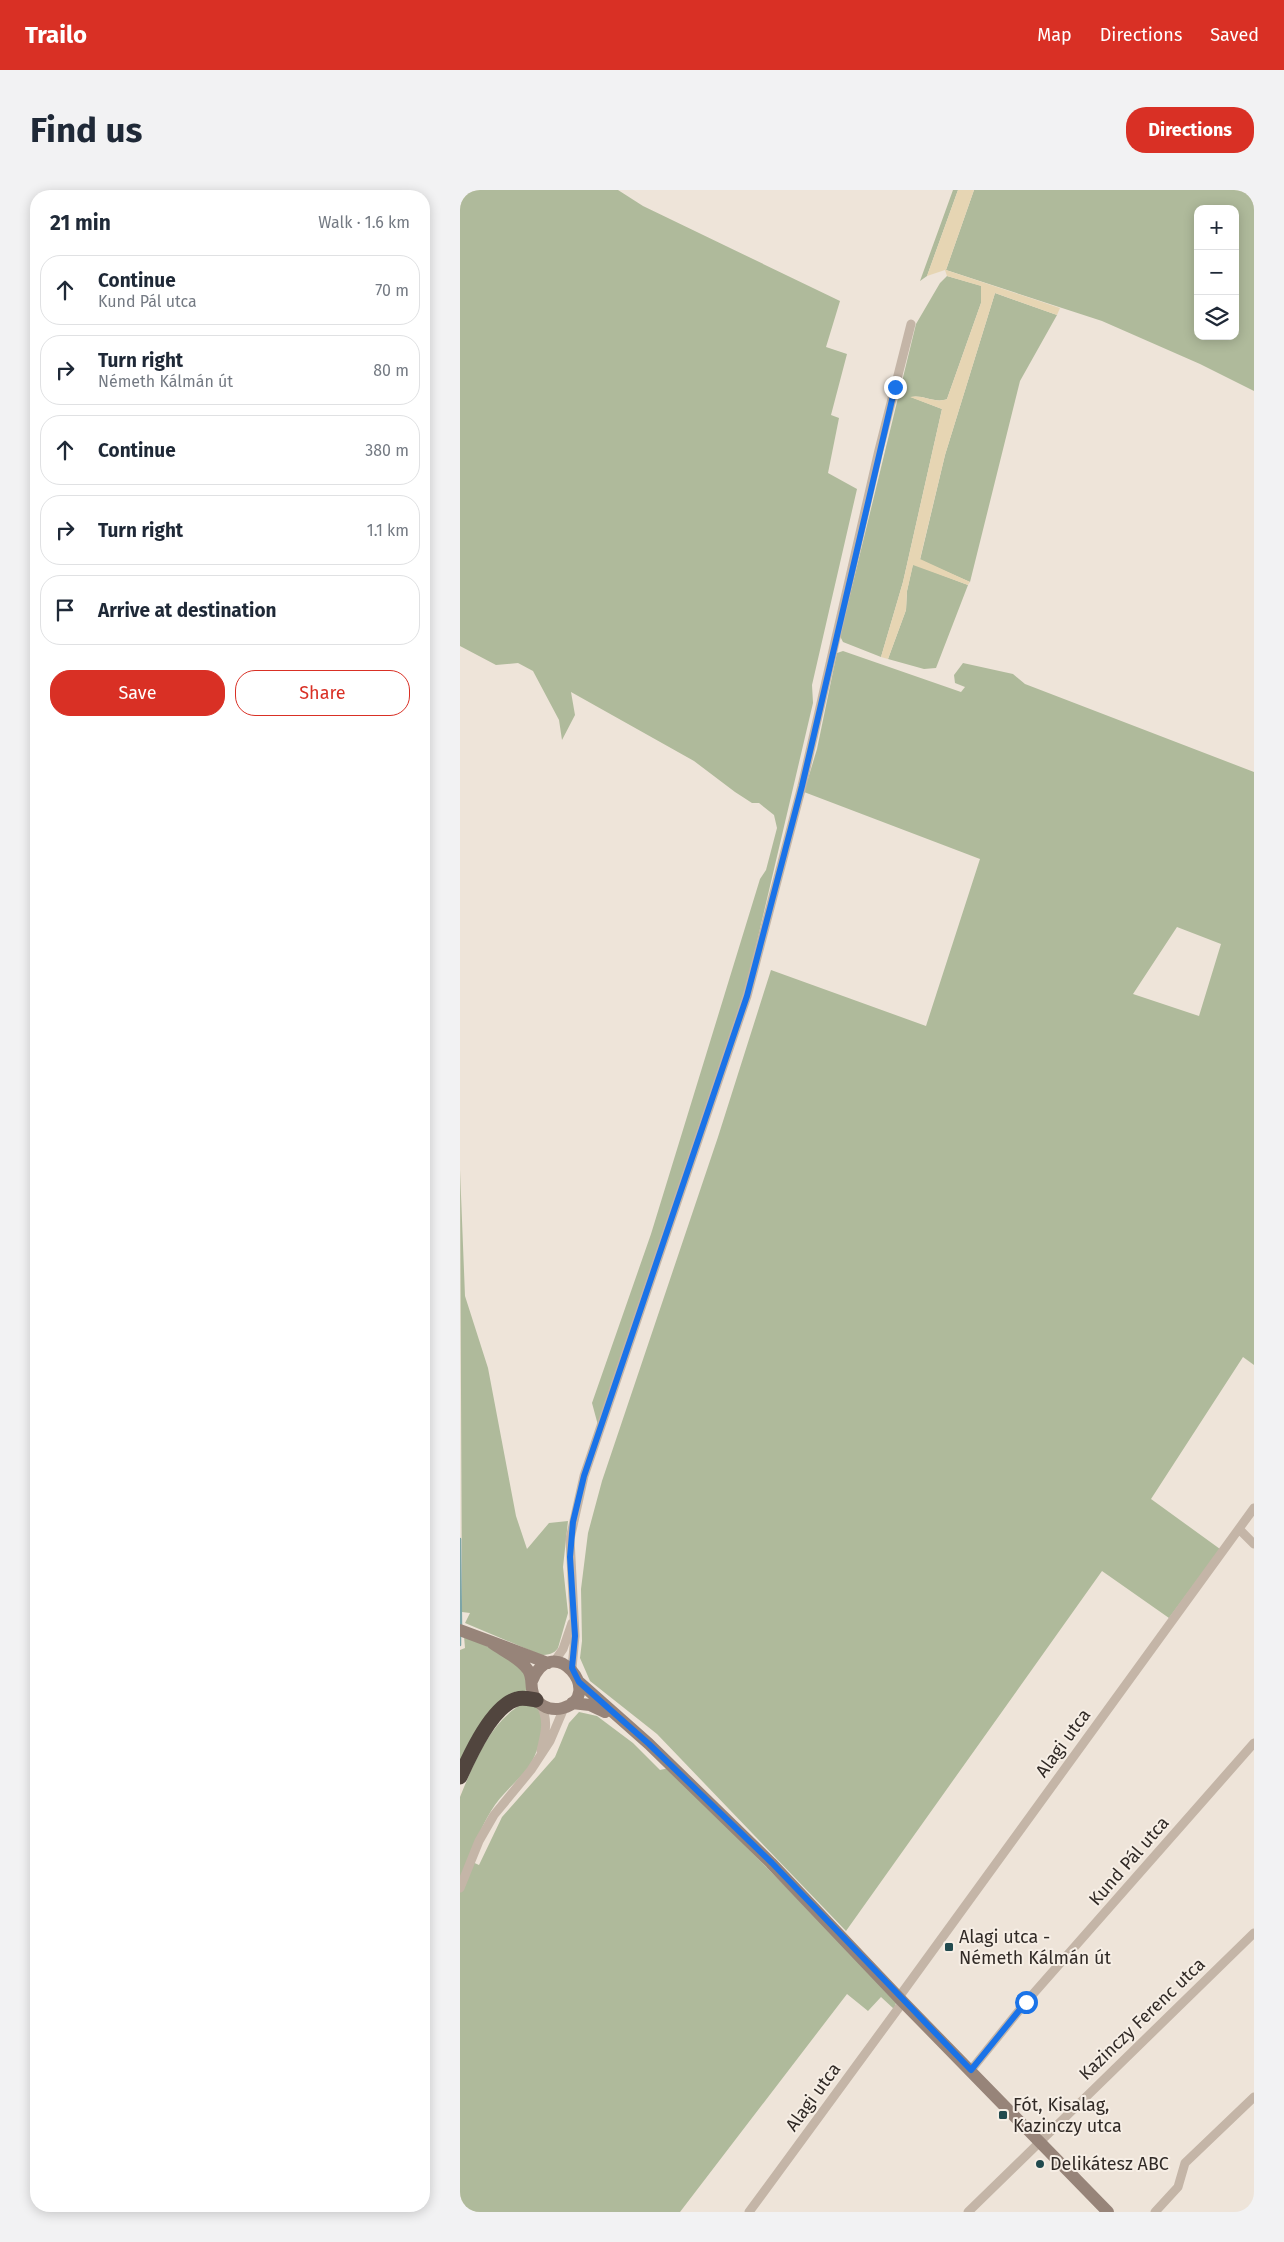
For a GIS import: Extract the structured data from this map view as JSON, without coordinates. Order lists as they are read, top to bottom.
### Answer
{
  "streets": {
    "street": ["Alagi utca", "Kund Pál utca", "Kazinczy Ferenc utca"]
  },
  "places": {
    "transit": ["Alagi utca - Németh Kálmán út", "Fót, Kisalag, Kazinczy utca"],
    "other": ["Delikátesz ABC"]
  },
  "page": {
    "header": "Trailo",
    "nav": ["Map", "Directions", "Saved"],
    "buttons": [
      "Directions",
      ["Save", "Share"]
    ],
    "title": "Find us",
    "heading": ["21 min", "Walk · 1.6 km"],
    "map_buttons": ["+", "−"],
    "list": [
      ["Continue", "Kund Pál utca", "70 m"],
      ["Turn right", "Németh Kálmán út", "80 m"],
      ["Continue", "380 m"],
      ["Turn right", "1.1 km"],
      "Arrive at destination"
    ]
  }
}
